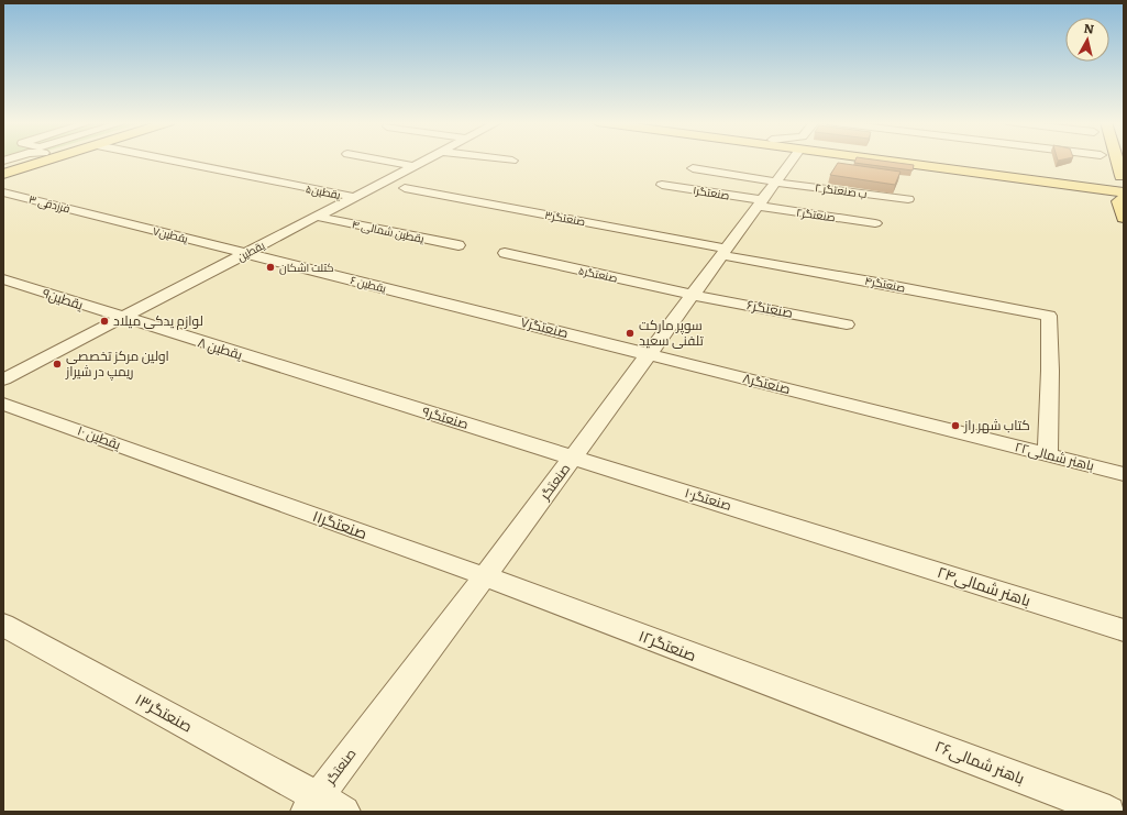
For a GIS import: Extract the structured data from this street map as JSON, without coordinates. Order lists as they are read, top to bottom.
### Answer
{
  "streets": {
    "street": [
      "۲ ب صنعتگر",
      "یقطین۵",
      "صنعتگر۱",
      "فرزدقی ۳",
      "صنعتگر۲",
      "صنعتگر۳",
      "یقطین شمالی ۴",
      "یقطین۷",
      "یقطین",
      "صنعتگر۵",
      "یقطین ۶",
      "صنعتگر۴",
      "یقطین۹",
      "صنعتگر۶",
      "صنعتگر۷",
      "یقطین ۸",
      "صنعتگر۸",
      "صنعتگر۹",
      "یقطین ۱۰",
      "باهنر شمالی۲۲",
      "صنعتگر",
      "صنعتگر۱۰",
      "صنعتگر۱۱",
      "باهنر شمالی۲۴",
      "صنعتگر۱۲",
      "صنعتگر۱۳",
      "باهنر شمالی۲۶"
    ]
  },
  "crossings": [
    ["۲ ب صنعتگر", "صنعتگر"],
    ["یقطین۵", "یقطین"],
    ["صنعتگر۱", "صنعتگر۲"],
    ["صنعتگر۱", "صنعتگر"],
    ["فرزدقی ۳", "یقطین۷"],
    ["صنعتگر۲", "صنعتگر"],
    ["صنعتگر۳", "صنعتگر۴"],
    ["صنعتگر۳", "صنعتگر"],
    ["یقطین شمالی ۴", "یقطین"],
    ["یقطین۷", "یقطین"],
    ["یقطین۷", "یقطین ۶"],
    ["یقطین", "یقطین ۶"],
    ["یقطین", "یقطین۹"],
    ["یقطین", "یقطین ۸"],
    ["صنعتگر۵", "صنعتگر۶"],
    ["صنعتگر۵", "صنعتگر"],
    ["یقطین ۶", "صنعتگر۷"],
    ["صنعتگر۴", "باهنر شمالی۲۲"],
    ["صنعتگر۴", "صنعتگر"],
    ["یقطین۹", "یقطین ۸"],
    ["صنعتگر۶", "صنعتگر"],
    ["صنعتگر۷", "صنعتگر۸"],
    ["صنعتگر۷", "صنعتگر"],
    ["یقطین ۸", "صنعتگر۹"],
    ["صنعتگر۸", "باهنر شمالی۲۲"],
    ["صنعتگر۸", "صنعتگر"],
    ["صنعتگر۹", "صنعتگر"],
    ["صنعتگر۹", "صنعتگر۱۰"],
    ["یقطین ۱۰", "صنعتگر۱۱"],
    ["صنعتگر", "صنعتگر۱۰"],
    ["صنعتگر", "صنعتگر۱۱"],
    ["صنعتگر", "صنعتگر۱۲"],
    ["صنعتگر", "صنعتگر۱۳"],
    ["صنعتگر۱۰", "باهنر شمالی۲۴"],
    ["صنعتگر۱۱", "صنعتگر۱۲"],
    ["صنعتگر۱۲", "باهنر شمالی۲۶"]
  ],
  "places": [
    "کتلت اشکان",
    "لوازم یدکی میلاد",
    "سوپر مارکت تلفنی سعید",
    "اولین مرکز تخصصی ریمپ در شیراز",
    "کتاب شهر راز"
  ],
  "north": "top"
}
